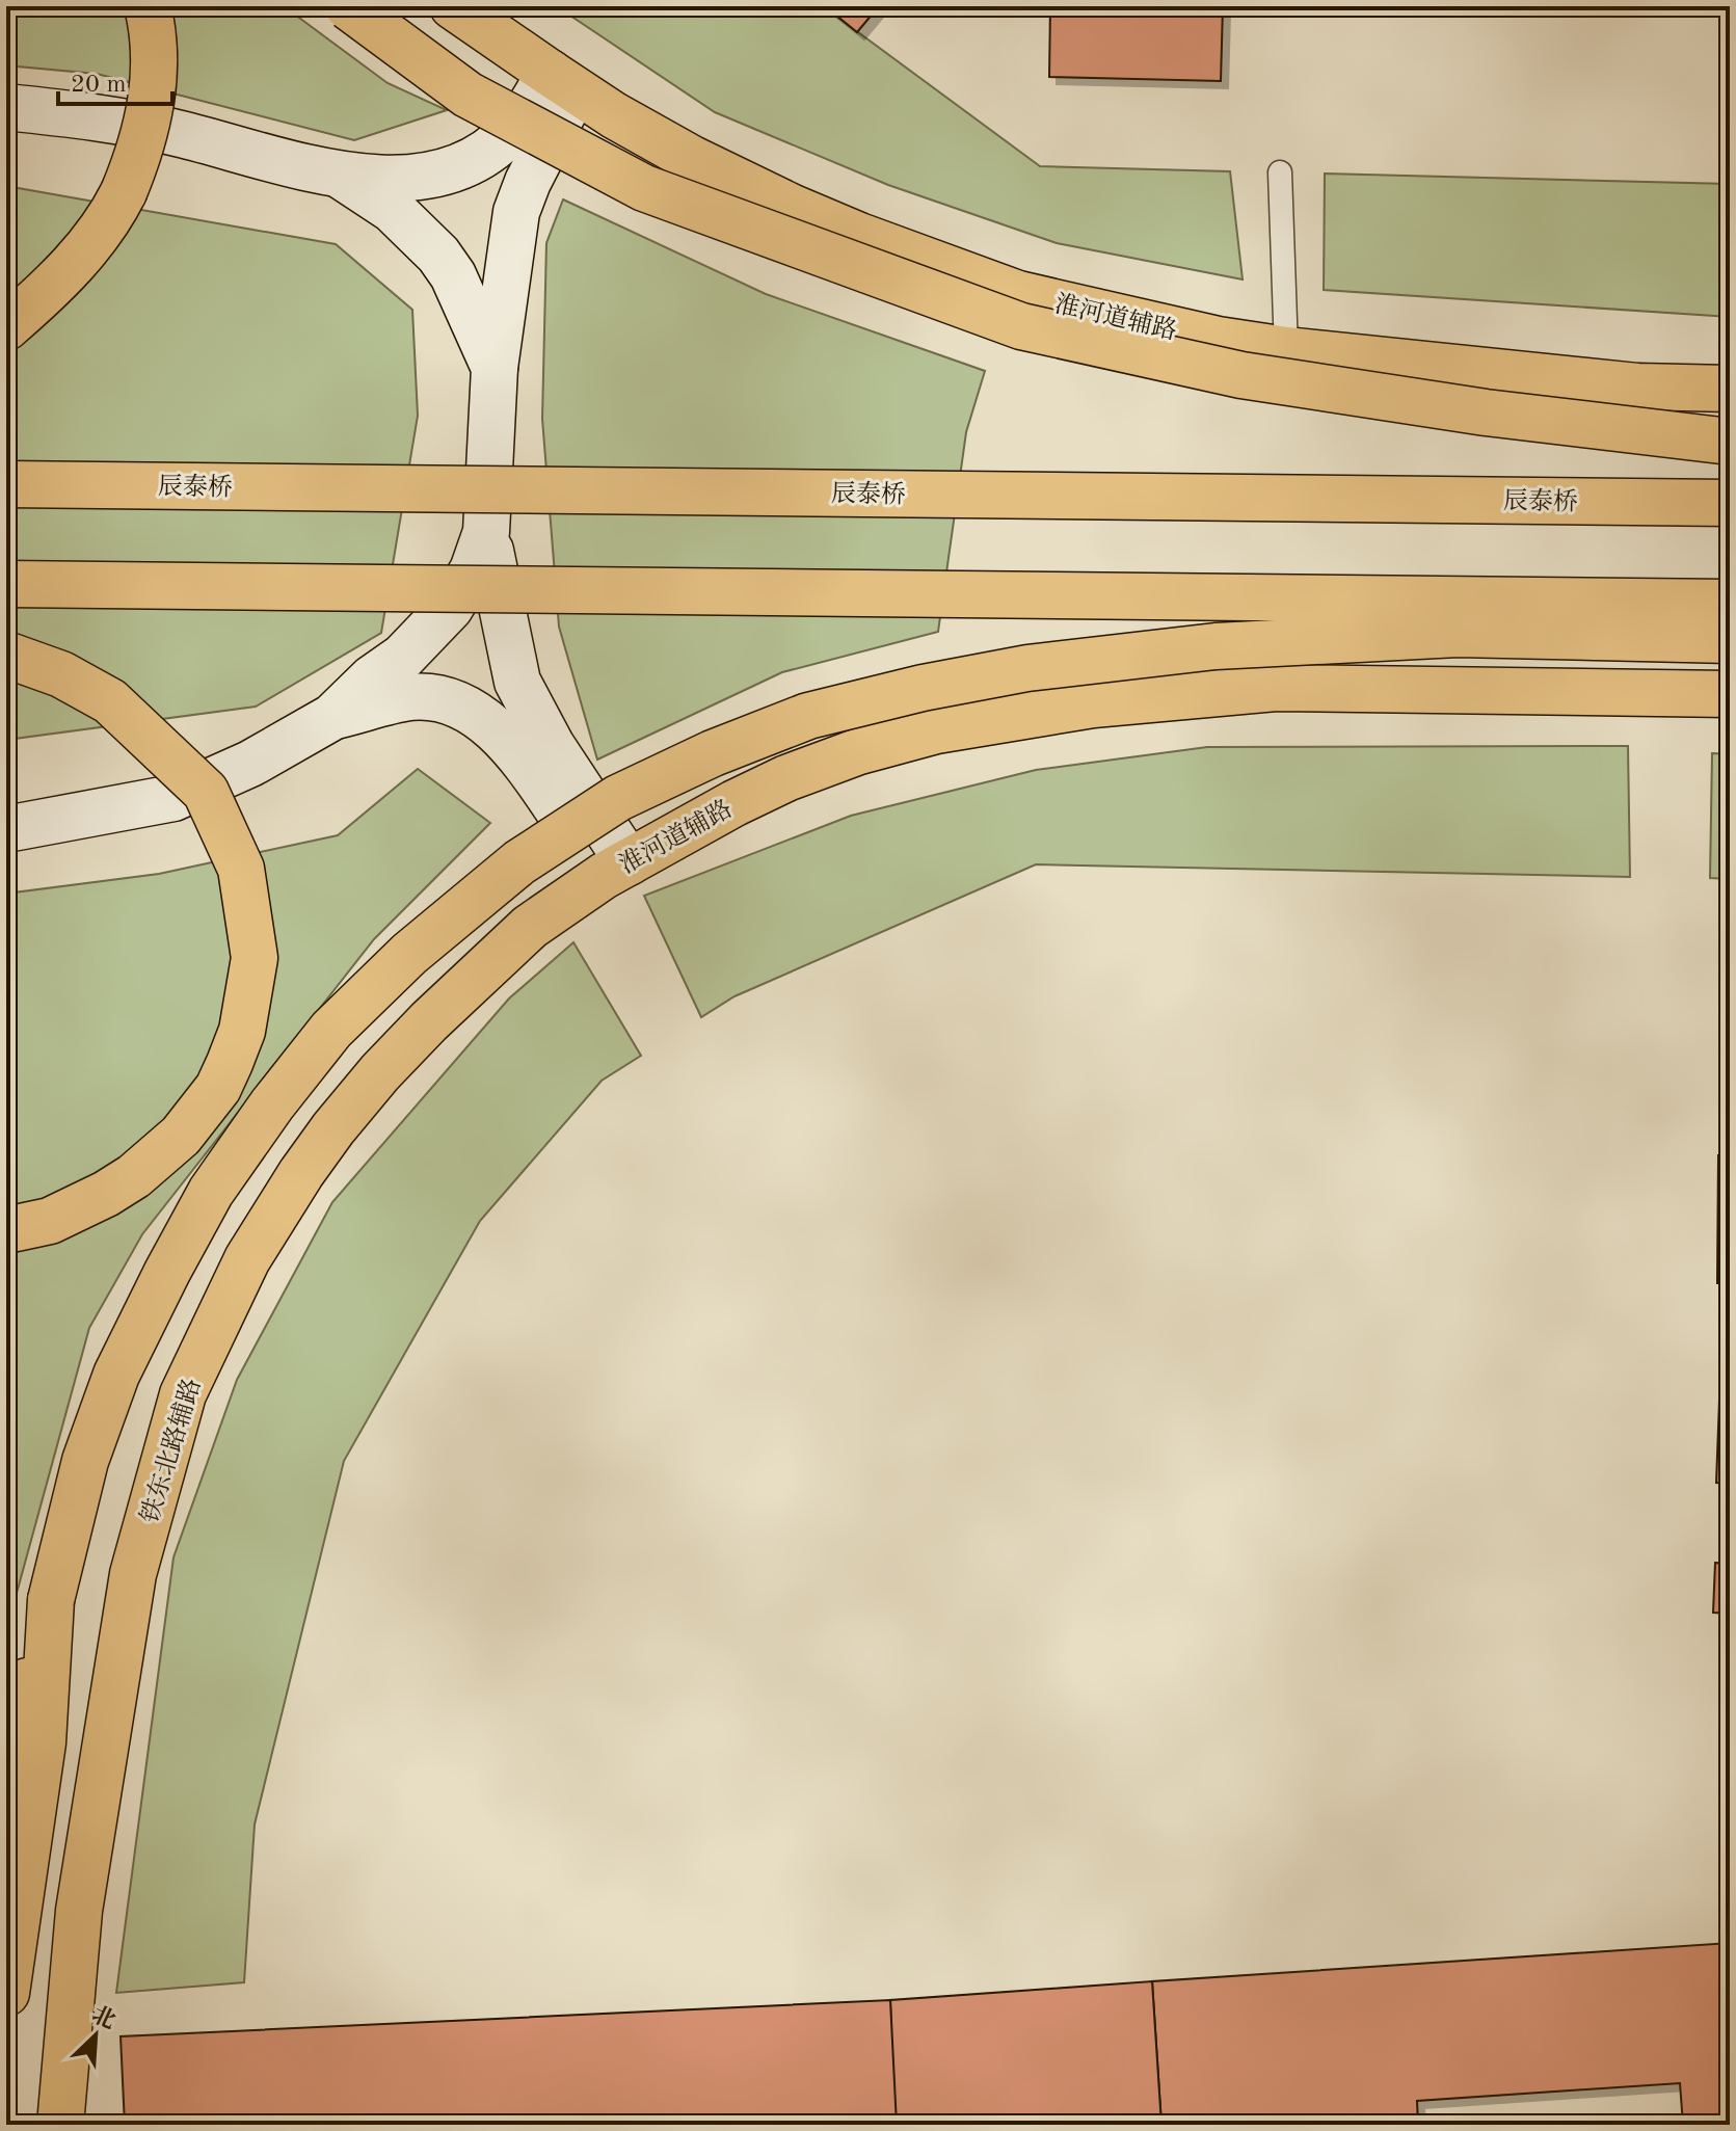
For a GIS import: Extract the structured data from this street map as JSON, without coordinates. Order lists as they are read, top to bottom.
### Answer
{
  "streets": {
    "main road": ["淮河道辅路", "辰泰桥", "铁东北路辅路"]
  },
  "crossings": [
    ["淮河道辅路", "铁东北路辅路"]
  ],
  "scale_bar": "20 m",
  "north": "top right"
}
